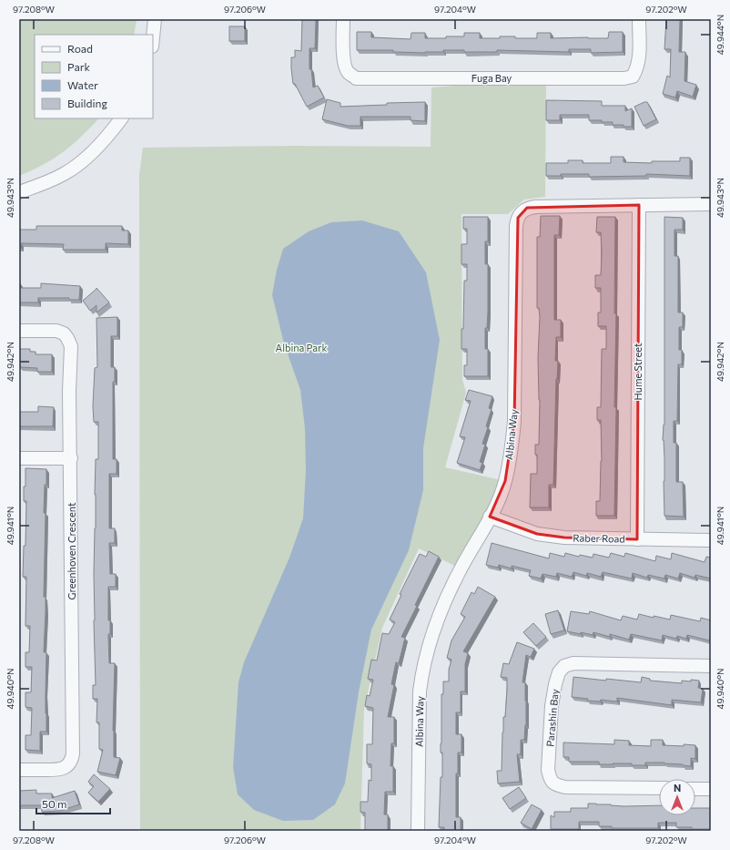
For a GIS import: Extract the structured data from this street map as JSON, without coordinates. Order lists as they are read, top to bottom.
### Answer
{
  "streets": {
    "street": [
      "Fuga Bay",
      "Hume Street",
      "Albina Way",
      "Raber Road",
      "Greenhoven Crescent",
      "Parashin Bay"
    ]
  },
  "crossings": [
    ["Hume Street", "Albina Way"],
    ["Hume Street", "Raber Road"],
    ["Albina Way", "Raber Road"]
  ],
  "parks": ["Albina Park"],
  "legend": [
    "Road",
    "Park",
    "Water",
    "Building"
  ],
  "scale_bar": "50 m",
  "north": "top",
  "coordinates": [
    "97.208°W",
    "97.206°W",
    "97.204°W",
    "97.202°W",
    "49.944°N",
    "49.943°N",
    "49.942°N",
    "49.941°N",
    "49.940°N"
  ]
}
